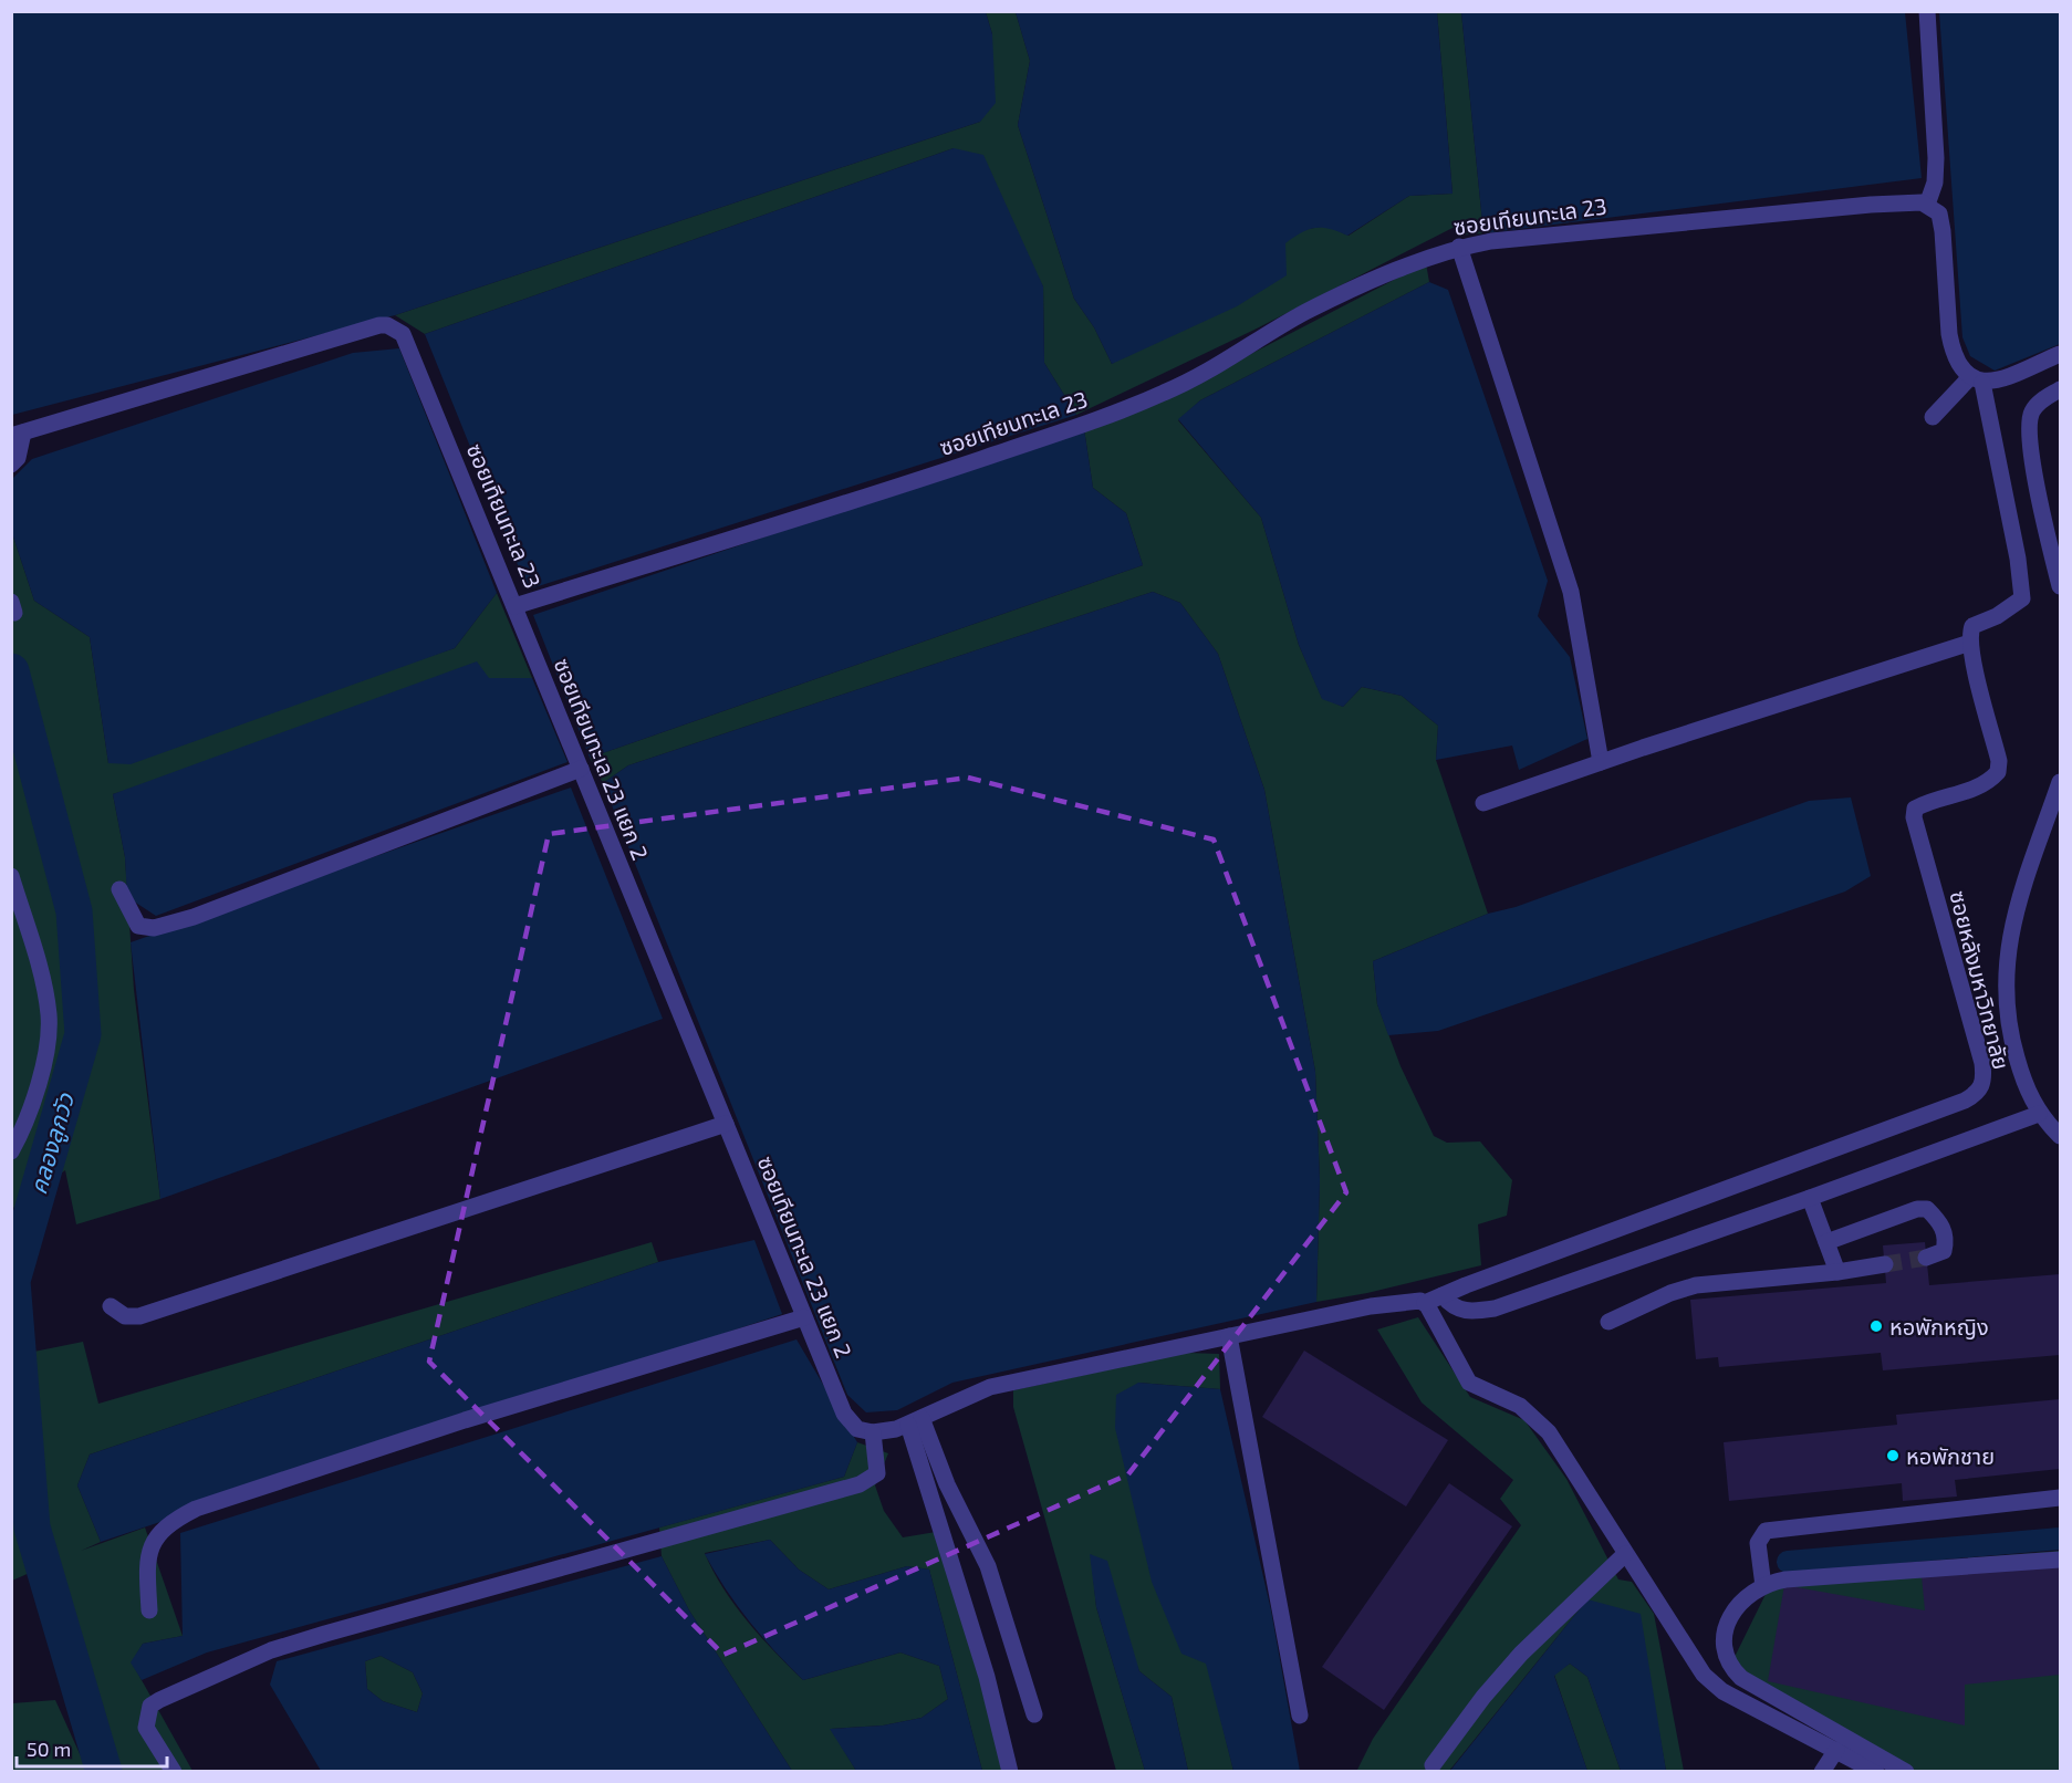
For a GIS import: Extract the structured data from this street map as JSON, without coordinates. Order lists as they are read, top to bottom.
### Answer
{
  "streets": {
    "street": ["ซอยเทียนทะเล 23", "ซอยเทียนทะเล 23 แยก 2", "ซอยหลังมหาวิทยาลัย"]
  },
  "crossings": [
    ["ซอยเทียนทะเล 23", "ซอยเทียนทะเล 23 แยก 2"]
  ],
  "water": ["คลองลูกวัว"],
  "places": ["หอพักหญิง", "หอพักชาย"],
  "scale_bar": "50 m"
}
